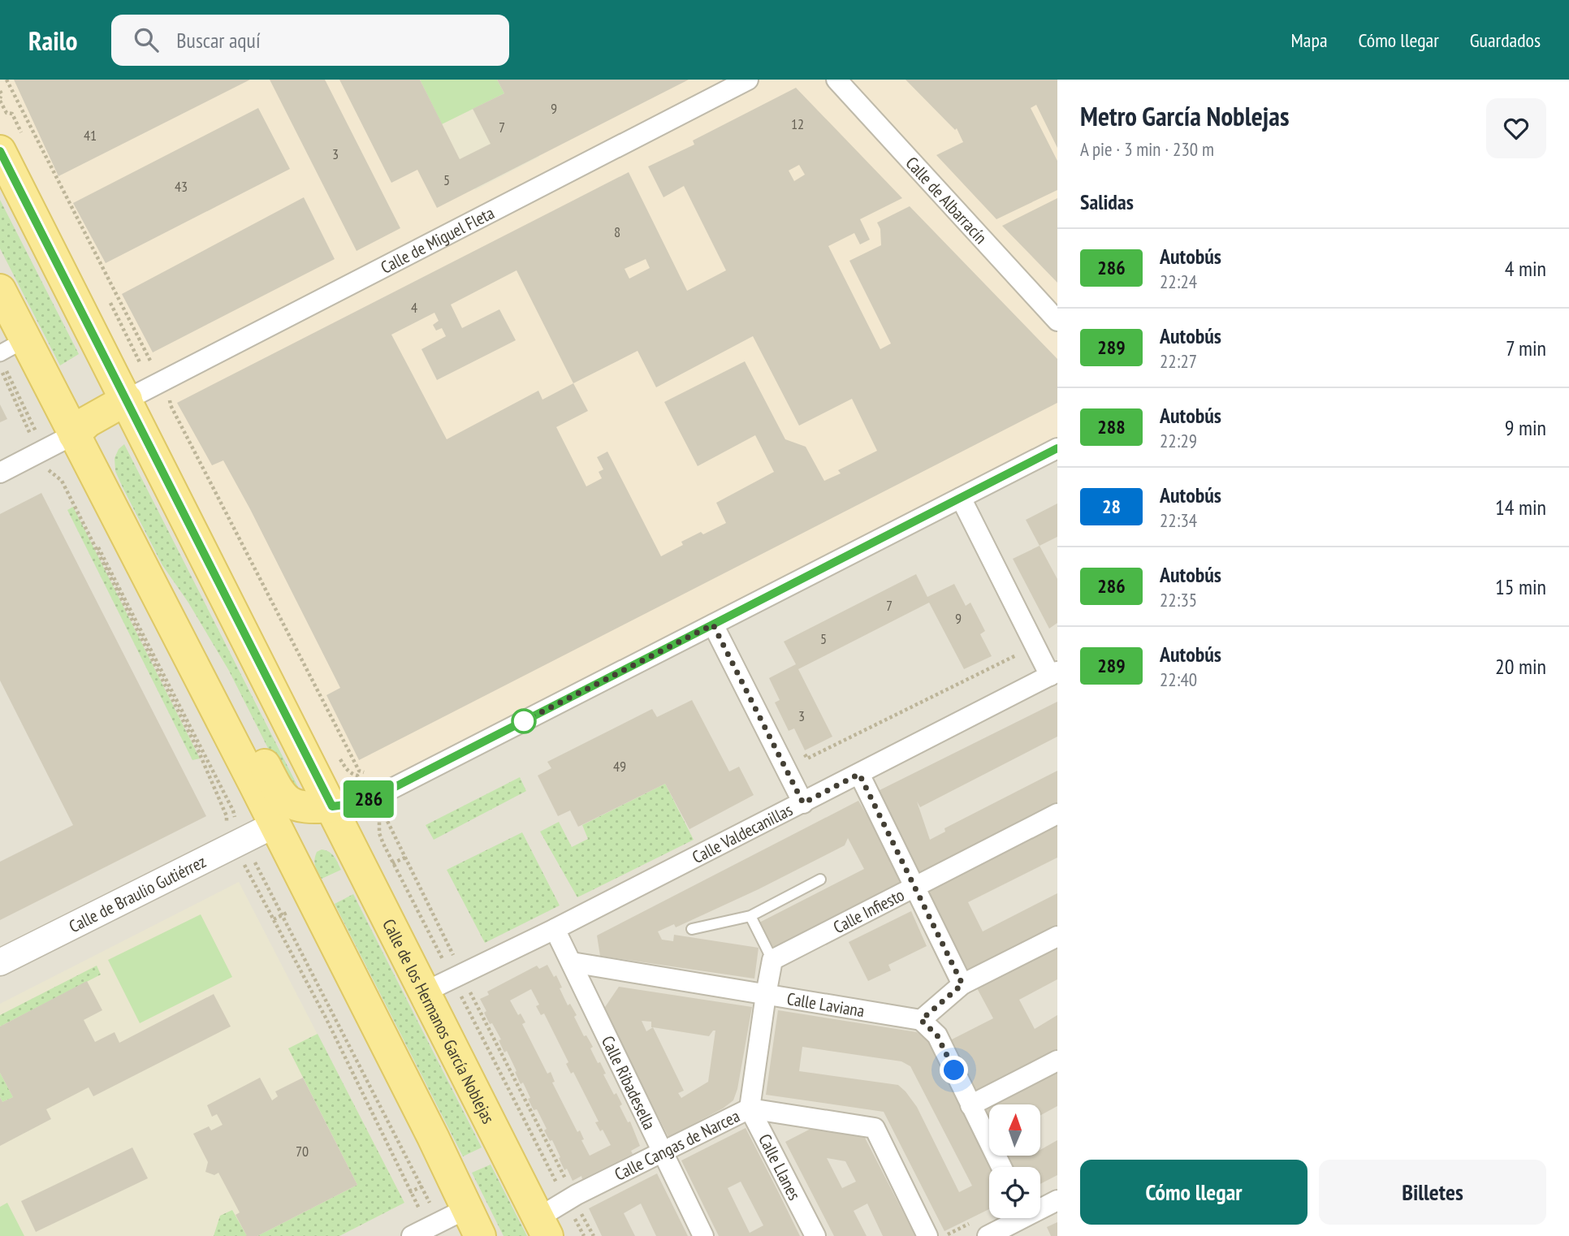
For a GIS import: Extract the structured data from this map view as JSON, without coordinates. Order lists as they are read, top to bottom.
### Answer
{
  "streets": {
    "main road": ["Calle de los Hermanos García Noblejas"],
    "street": [
      "Calle de Albarracín",
      "Calle de Miguel Fleta",
      "Calle Valdecanillas",
      "Calle de Braulio Gutiérrez",
      "Calle Infiesto",
      "Calle Laviana",
      "Calle Ribadesella",
      "Calle Cangas de Narcea",
      "Calle Llanes"
    ]
  },
  "crossings": [
    ["Calle de Miguel Fleta", "Calle de los Hermanos García Noblejas"],
    ["Calle Valdecanillas", "Calle de los Hermanos García Noblejas"],
    ["Calle Valdecanillas", "Calle Ribadesella"],
    ["Calle Laviana", "Calle Ribadesella"],
    ["Calle de los Hermanos García Noblejas", "Calle Cangas de Narcea"],
    ["Calle Ribadesella", "Calle Cangas de Narcea"],
    ["Calle Cangas de Narcea", "Calle Llanes"]
  ],
  "lines": ["bus line 286"],
  "house_numbers": [
    "9",
    "12",
    "7",
    "41",
    "3",
    "5",
    "43",
    "8",
    "4",
    "7",
    "9",
    "5",
    "3",
    "49",
    "70"
  ],
  "north": "top",
  "page": {
    "header": "Railo",
    "search": "Buscar aquí",
    "nav": ["Mapa", "Cómo llegar", "Guardados"],
    "on_map": "286",
    "heading": [
      ["Metro García Noblejas", "A pie · 3 min · 230 m"],
      "Salidas"
    ],
    "list": [
      {
        "mark": "286",
        "name": "Autobús",
        "note": "22:24",
        "value": "4 min"
      },
      {
        "mark": "289",
        "name": "Autobús",
        "note": "22:27",
        "value": "7 min"
      },
      {
        "mark": "288",
        "name": "Autobús",
        "note": "22:29",
        "value": "9 min"
      },
      {
        "mark": "28",
        "name": "Autobús",
        "note": "22:34",
        "value": "14 min"
      },
      {
        "mark": "286",
        "name": "Autobús",
        "note": "22:35",
        "value": "15 min"
      },
      {
        "mark": "289",
        "name": "Autobús",
        "note": "22:40",
        "value": "20 min"
      }
    ],
    "buttons": ["Cómo llegar", "Billetes"]
  }
}
